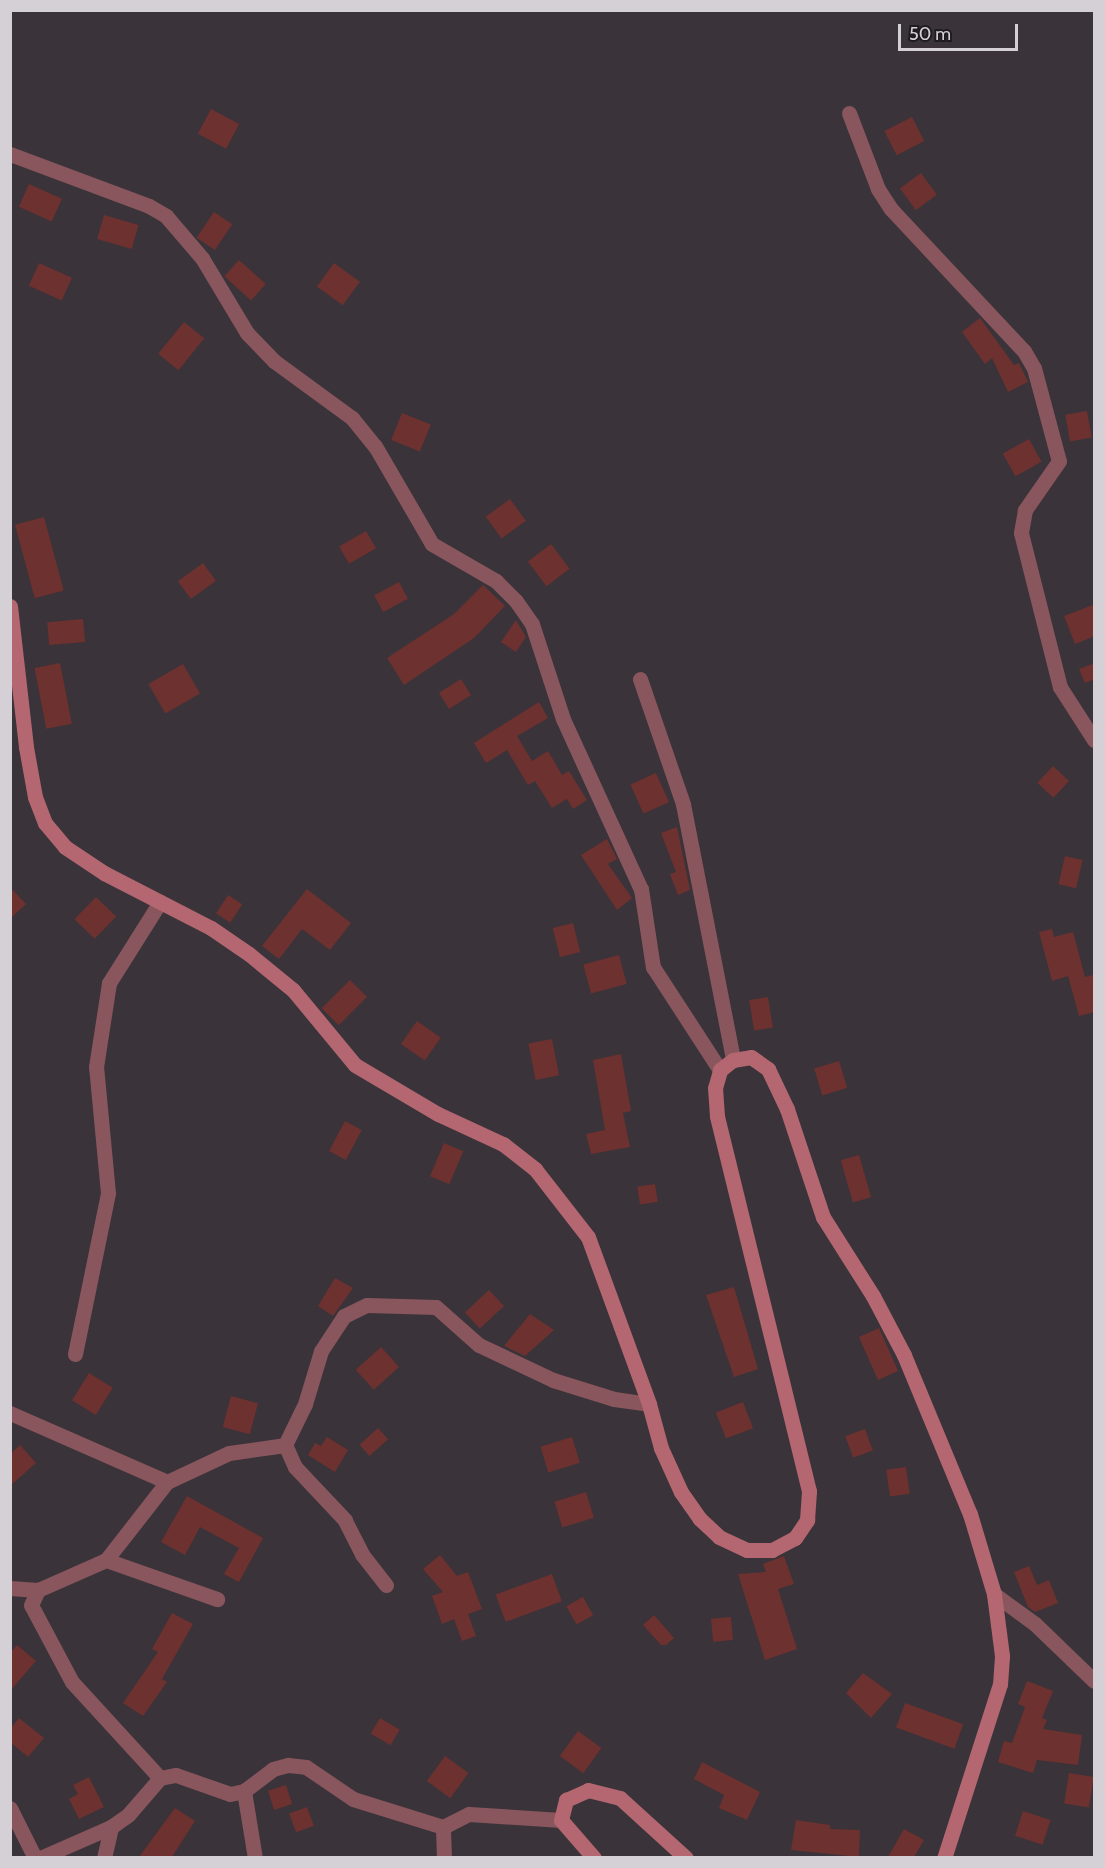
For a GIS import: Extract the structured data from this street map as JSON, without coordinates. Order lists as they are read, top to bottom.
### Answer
{
  "scale_bar": "50 m"
}
